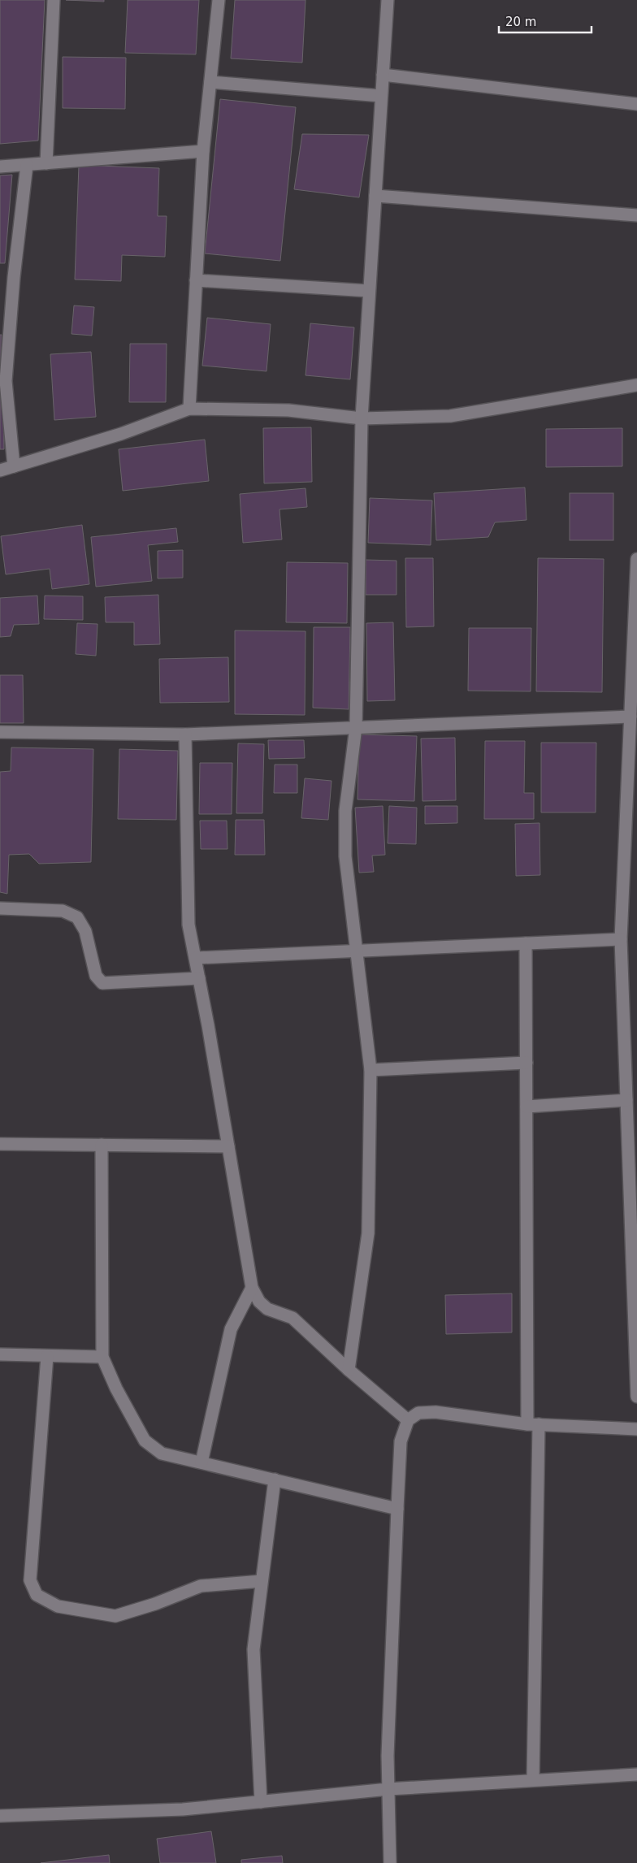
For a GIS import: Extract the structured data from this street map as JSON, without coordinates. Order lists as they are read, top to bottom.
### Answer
{
  "scale_bar": "20 m"
}
